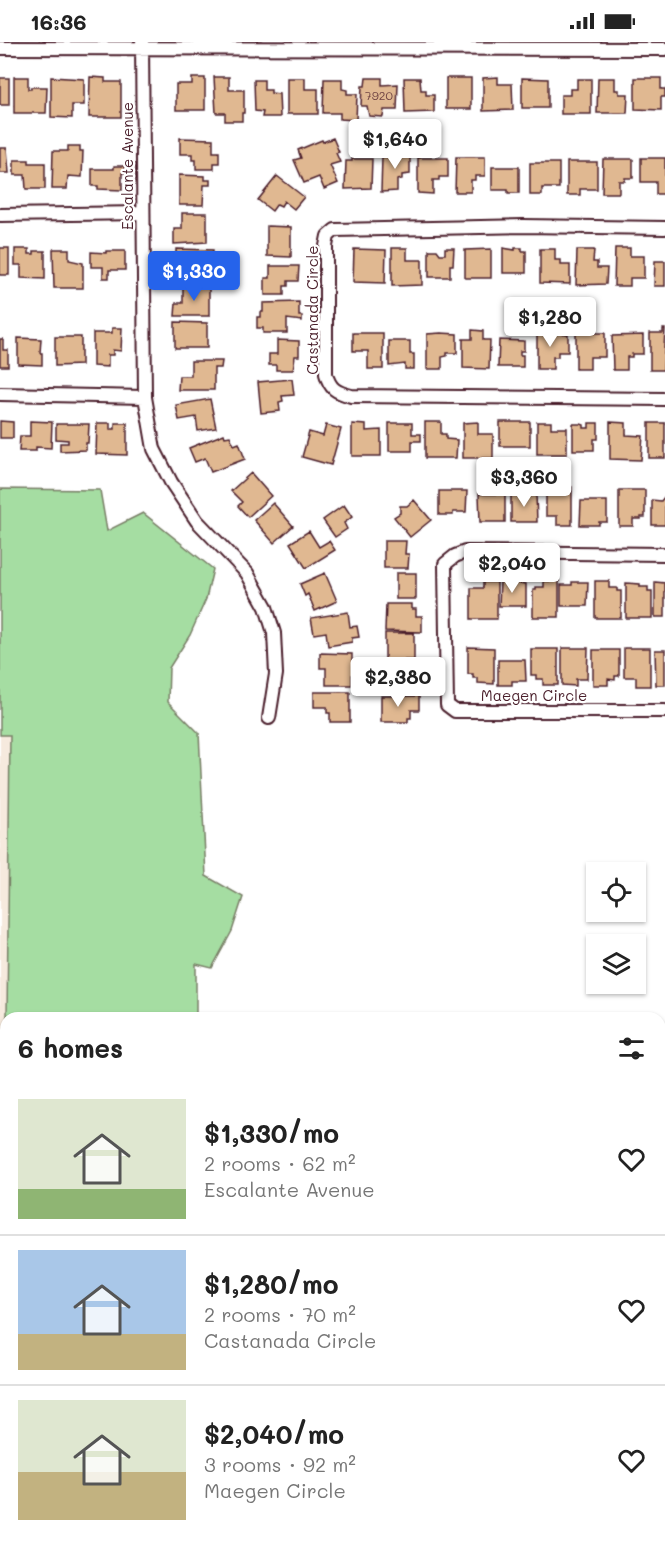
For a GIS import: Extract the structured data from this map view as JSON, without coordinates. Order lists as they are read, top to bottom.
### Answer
{
  "streets": {
    "street": ["Escalante Avenue", "Castanada Circle", "Maegen Circle"]
  },
  "house_numbers": ["7920"],
  "page": {
    "status": "16:36",
    "price": [
      "$1,640",
      "$1,330",
      "$1,280",
      "$3,360",
      "$2,040",
      "$2,380"
    ],
    "heading": "6 homes",
    "list": [
      {
        "name": "$1,330/mo",
        "note": "2 rooms · 62 m² · Escalante Avenue"
      },
      {
        "name": "$1,280/mo",
        "note": "2 rooms · 70 m² · Castanada Circle"
      },
      {
        "name": "$2,040/mo",
        "note": "3 rooms · 92 m² · Maegen Circle"
      }
    ]
  }
}
